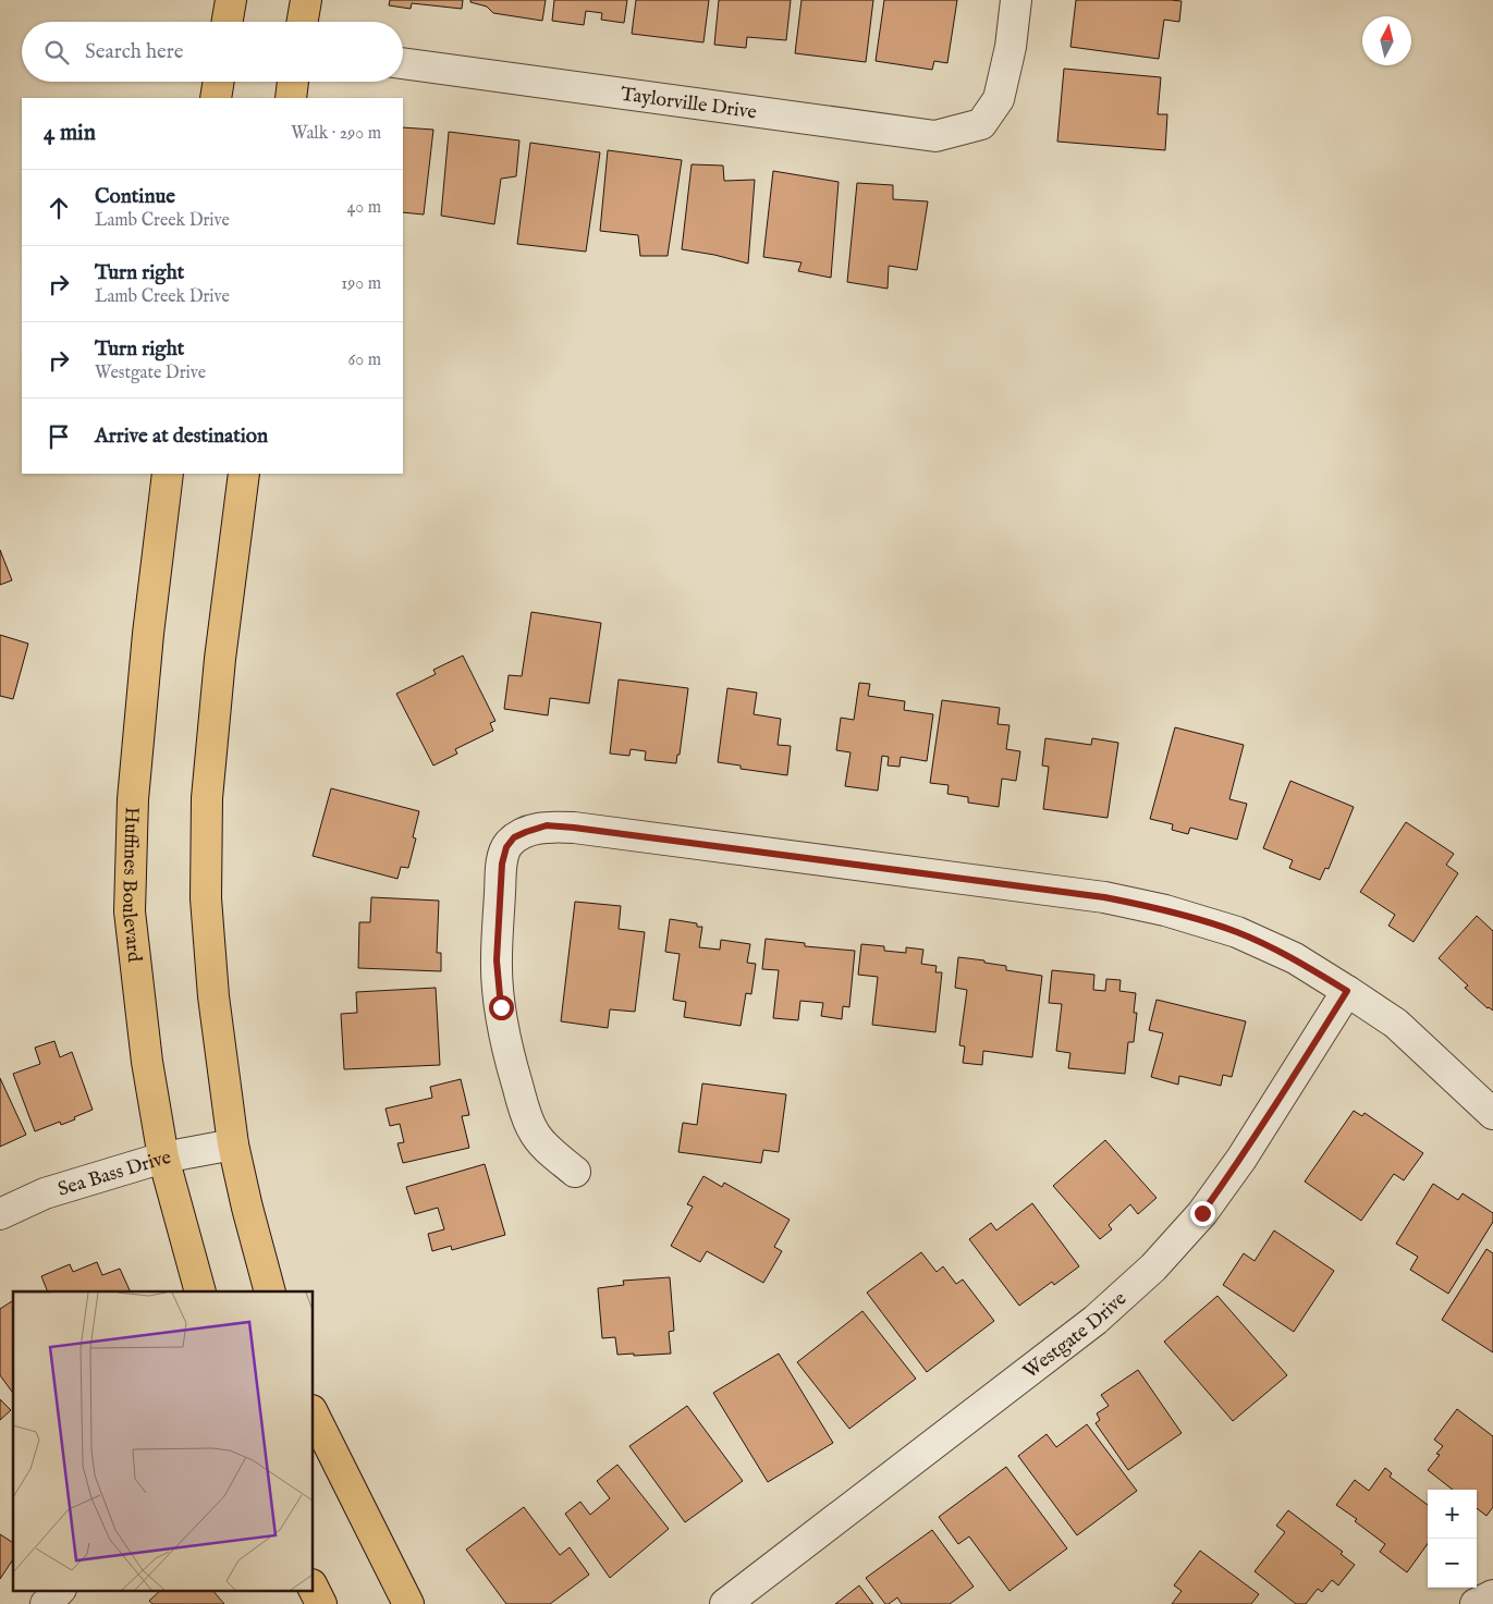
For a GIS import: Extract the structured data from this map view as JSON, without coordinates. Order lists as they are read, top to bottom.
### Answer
{
  "streets": {
    "main road": ["Huffines Boulevard"],
    "street": ["Taylorville Drive", "Sea Bass Drive", "Westgate Drive"]
  },
  "crossings": [
    ["Huffines Boulevard", "Sea Bass Drive"]
  ],
  "north": "top",
  "page": {
    "search": "Search here",
    "heading": ["4 min", "Walk · 290 m"],
    "list": [
      ["Continue", "Lamb Creek Drive", "40 m"],
      ["Turn right", "Lamb Creek Drive", "190 m"],
      ["Turn right", "Westgate Drive", "60 m"],
      "Arrive at destination"
    ],
    "map_buttons": ["+", "−"]
  }
}
